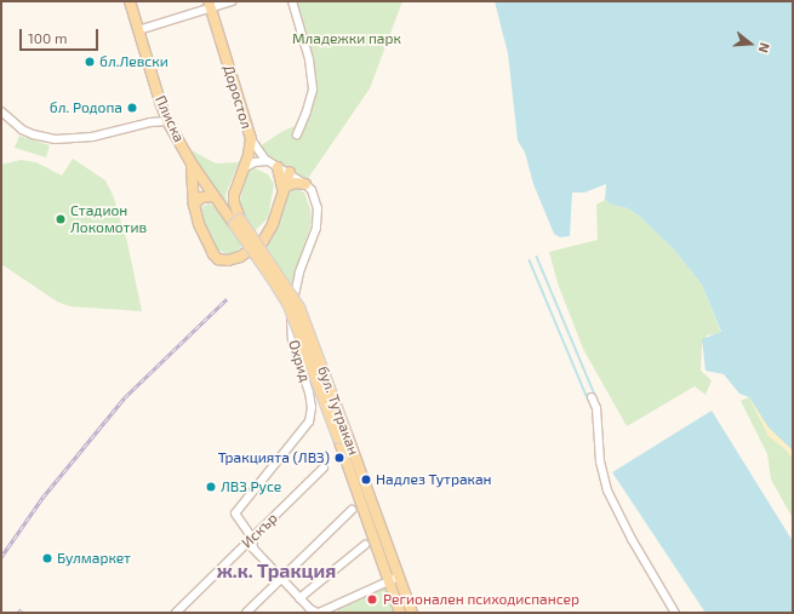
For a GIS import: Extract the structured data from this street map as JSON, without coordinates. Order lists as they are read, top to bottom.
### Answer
{
  "streets": {
    "main road": ["Доростол", "Плиска", "бул. Тутракан"],
    "street": ["Охрид", "Искър"]
  },
  "crossings": [
    ["Доростол", "Плиска"],
    ["Доростол", "бул. Тутракан"],
    ["Плиска", "бул. Тутракан"],
    ["Охрид", "Искър"]
  ],
  "districts": ["ж.к. Тракция"],
  "parks": ["Младежки парк"],
  "places": [
    "бл.Левски",
    "бл. Родопа",
    "Стадион Локомотив",
    "Тракцията (ЛВЗ)",
    "Надлез Тутракан",
    "ЛВЗ Русе",
    "Булмаркет",
    "Регионален психодиспансер"
  ],
  "scale_bar": "100 m",
  "north": "right"
}
